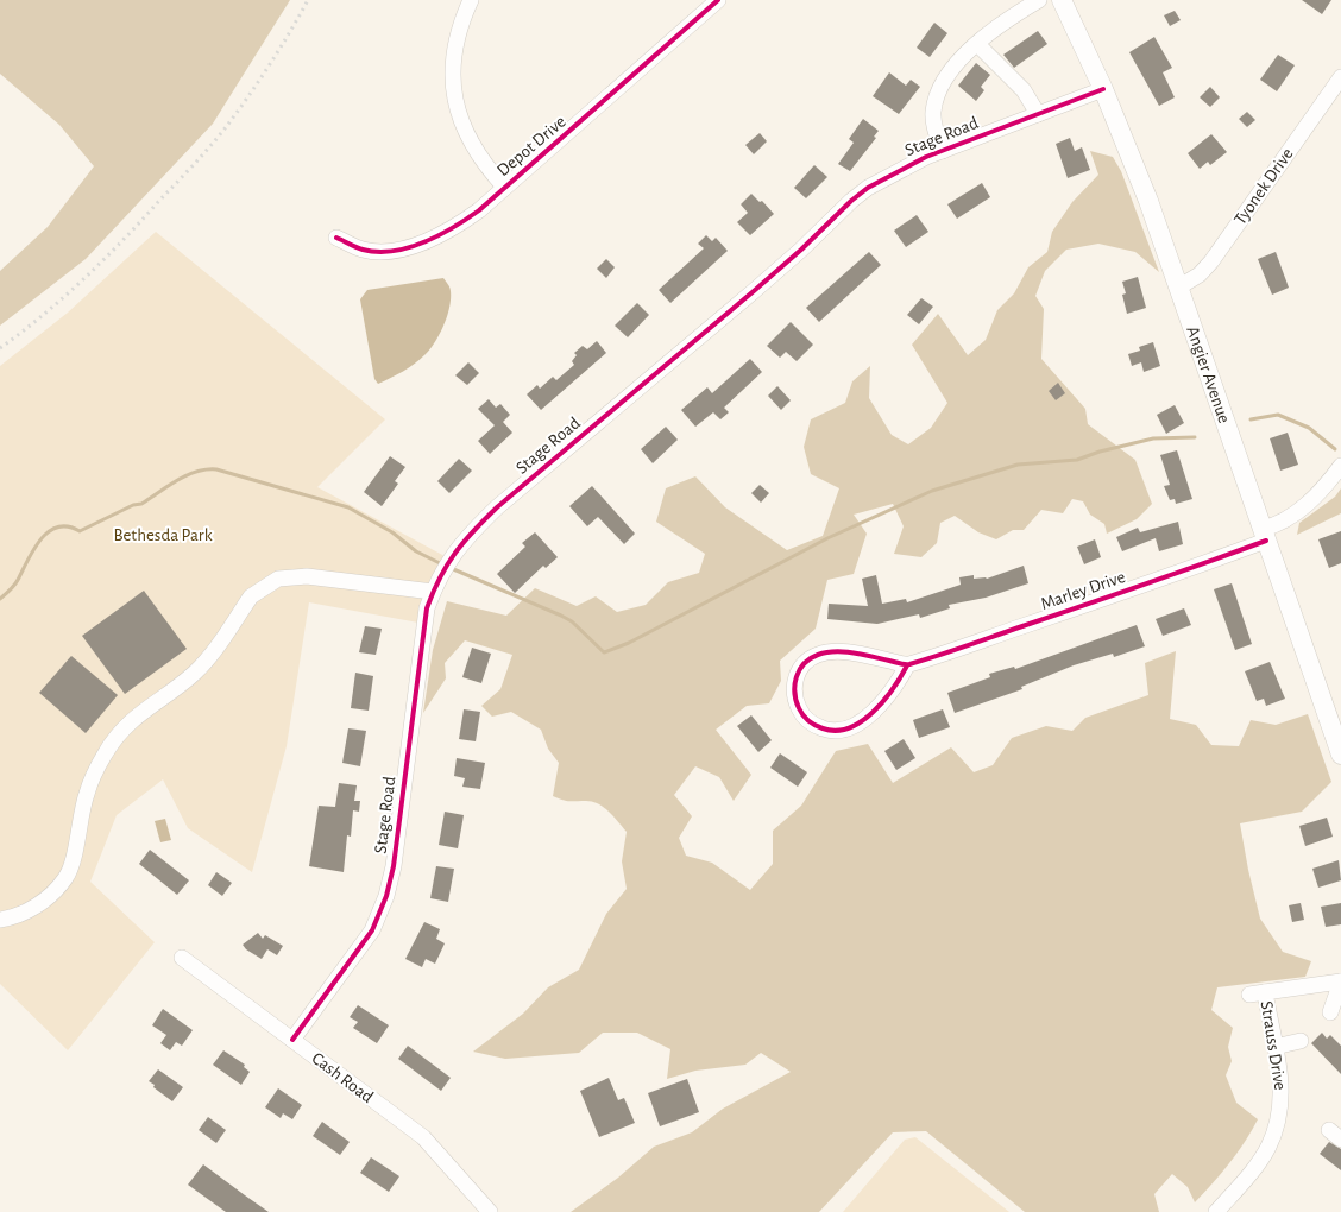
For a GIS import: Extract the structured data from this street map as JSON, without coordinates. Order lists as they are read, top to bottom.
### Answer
{
  "streets": {
    "main road": ["Angier Avenue"],
    "street": [
      "Stage Road",
      "Depot Drive",
      "Tyonek Drive",
      "Marley Drive",
      "Strauss Drive",
      "Cash Road"
    ]
  },
  "crossings": [
    ["Stage Road", "Angier Avenue"],
    ["Stage Road", "Cash Road"],
    ["Tyonek Drive", "Angier Avenue"],
    ["Angier Avenue", "Marley Drive"]
  ],
  "parks": ["Bethesda Park"]
}
